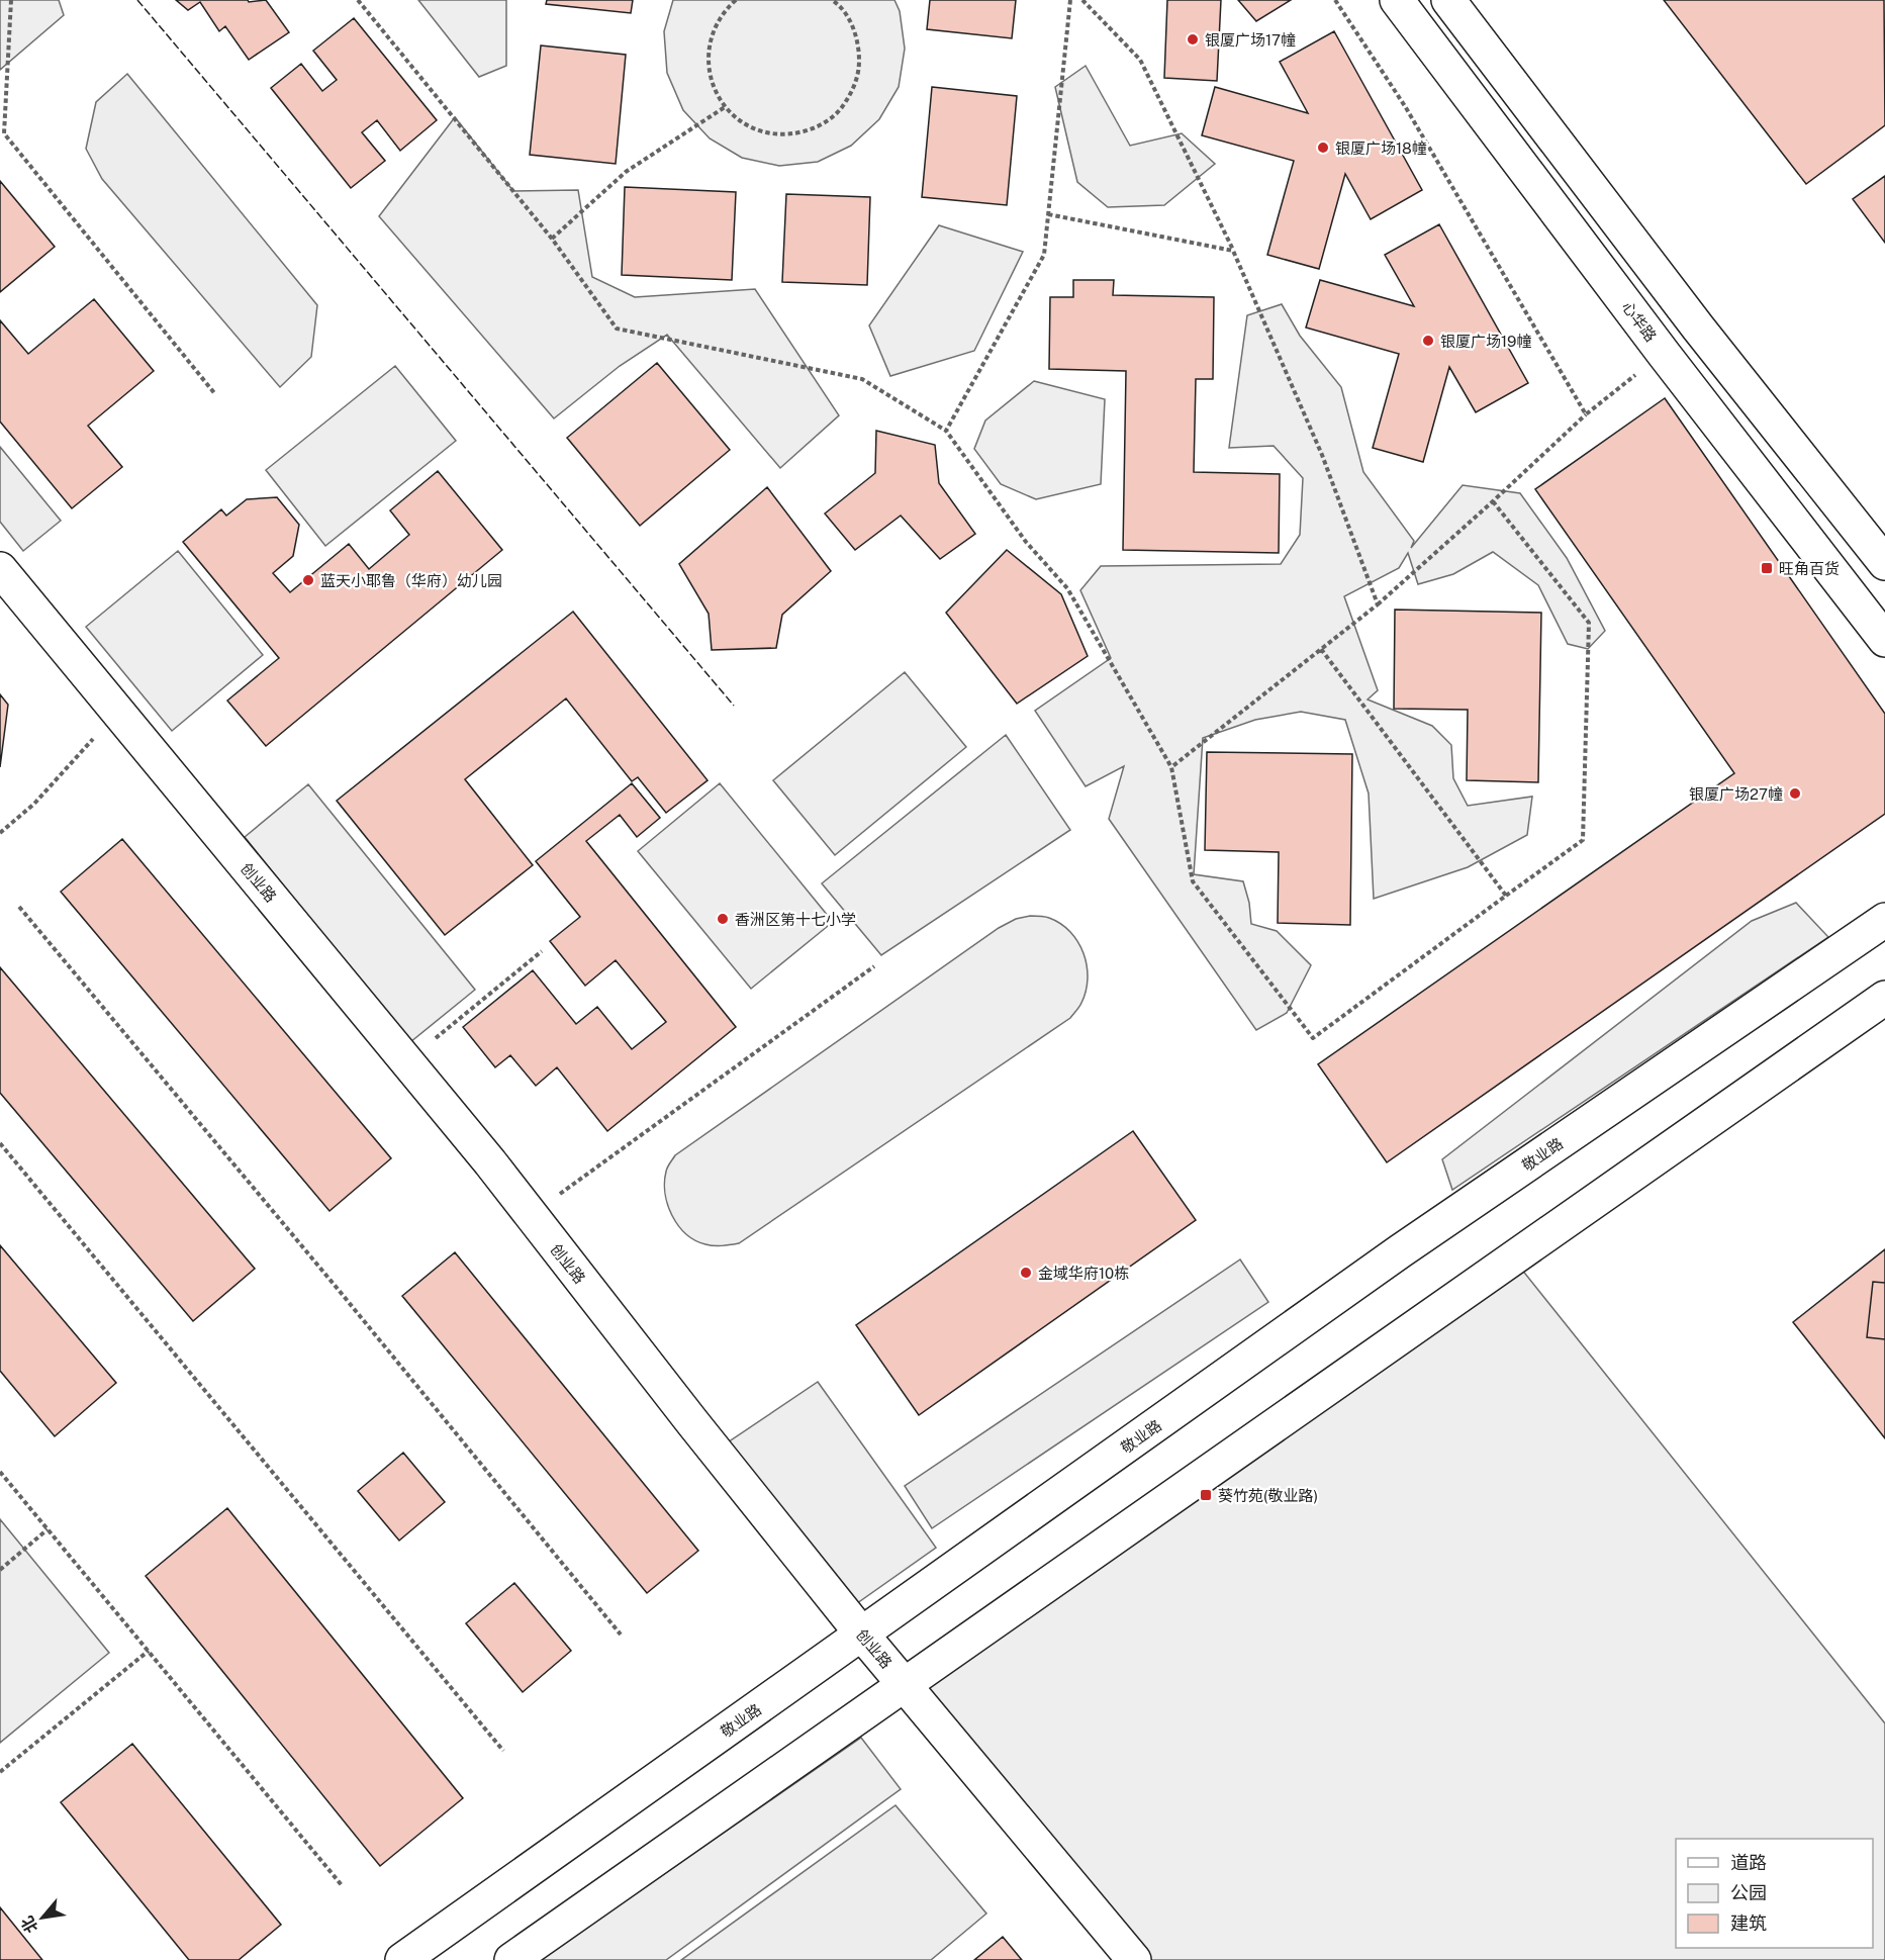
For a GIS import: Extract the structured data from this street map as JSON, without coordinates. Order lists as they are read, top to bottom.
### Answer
{
  "streets": {
    "main road": ["心华路", "创业路", "敬业路"]
  },
  "crossings": [
    ["创业路", "敬业路"]
  ],
  "places": {
    "other": [
      "银厦广场17幢",
      "银厦广场18幢",
      "银厦广场19幢",
      "蓝天小耶鲁（华府）幼儿园",
      "银厦广场27幢",
      "香洲区第十七小学",
      "金域华府10栋"
    ],
    "transit": ["旺角百货", "葵竹苑(敬业路)"]
  },
  "legend": ["道路", "公园", "建筑"],
  "north": "bottom left"
}
